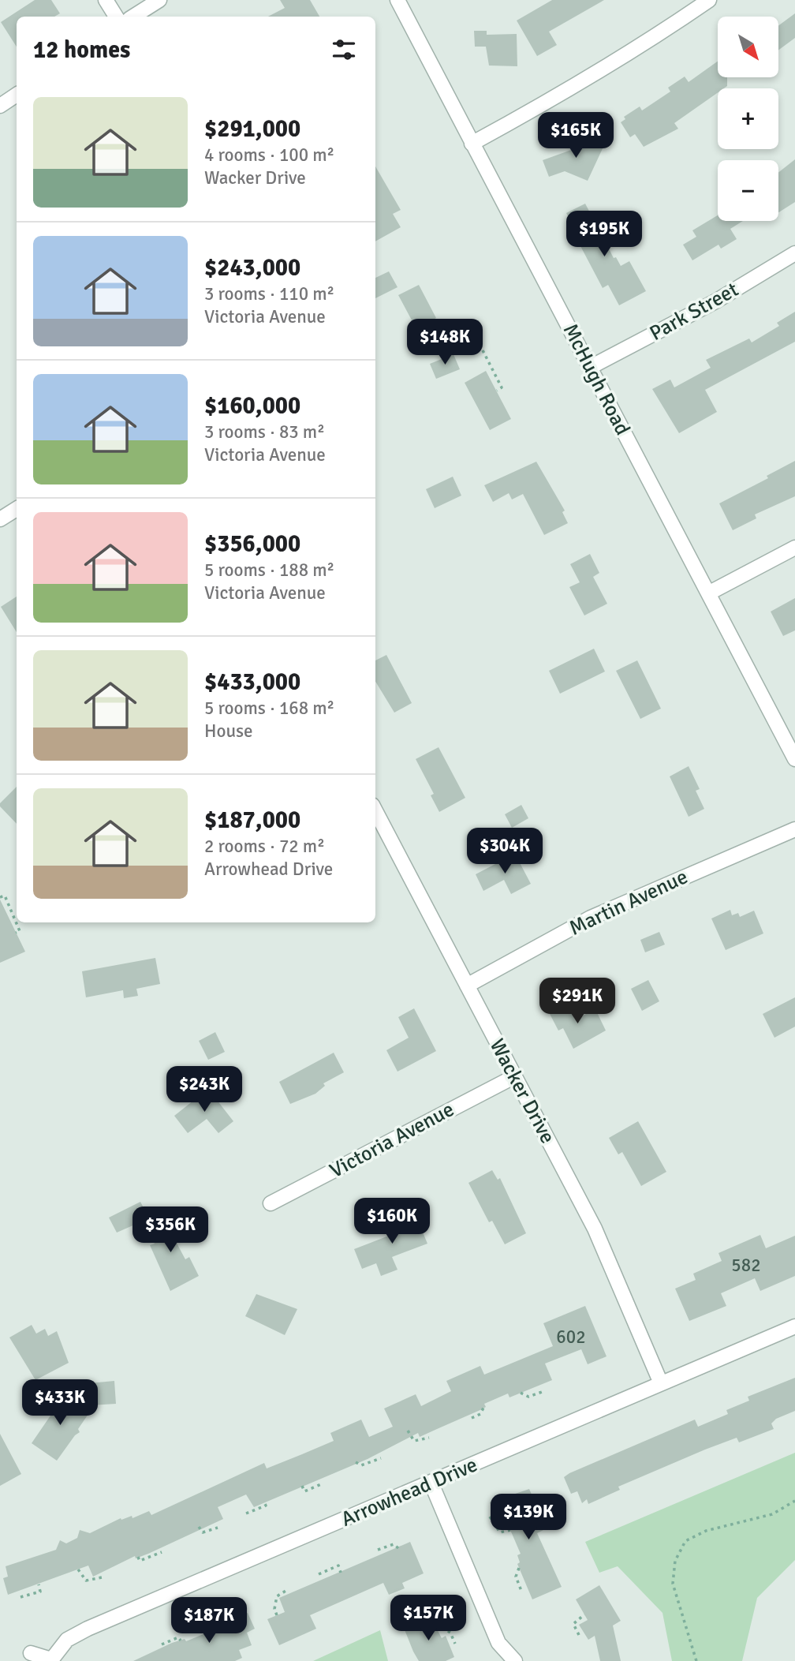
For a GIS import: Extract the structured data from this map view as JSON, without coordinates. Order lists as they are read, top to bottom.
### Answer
{
  "streets": {
    "street": [
      "Park Street",
      "McHugh Road",
      "Martin Avenue",
      "Wacker Drive",
      "Victoria Avenue",
      "Arrowhead Drive"
    ]
  },
  "crossings": [
    ["Park Street", "McHugh Road"],
    ["Martin Avenue", "Wacker Drive"],
    ["Wacker Drive", "Victoria Avenue"],
    ["Wacker Drive", "Arrowhead Drive"]
  ],
  "house_numbers": ["582", "602"],
  "north": "bottom right",
  "page": {
    "map_buttons": ["+", "−"],
    "heading": "12 homes",
    "list": [
      {
        "name": "$291,000",
        "note": "4 rooms · 100 m² · Wacker Drive"
      },
      {
        "name": "$243,000",
        "note": "3 rooms · 110 m² · Victoria Avenue"
      },
      {
        "name": "$160,000",
        "note": "3 rooms · 83 m² · Victoria Avenue"
      },
      {
        "name": "$356,000",
        "note": "5 rooms · 188 m² · Victoria Avenue"
      },
      {
        "name": "$433,000",
        "note": "5 rooms · 168 m² · House"
      },
      {
        "name": "$187,000",
        "note": "2 rooms · 72 m² · Arrowhead Drive"
      }
    ],
    "price": [
      "$165K",
      "$195K",
      "$148K",
      "$304K",
      "$291K",
      "$243K",
      "$160K",
      "$356K",
      "$433K",
      "$139K",
      "$157K",
      "$187K"
    ]
  }
}
